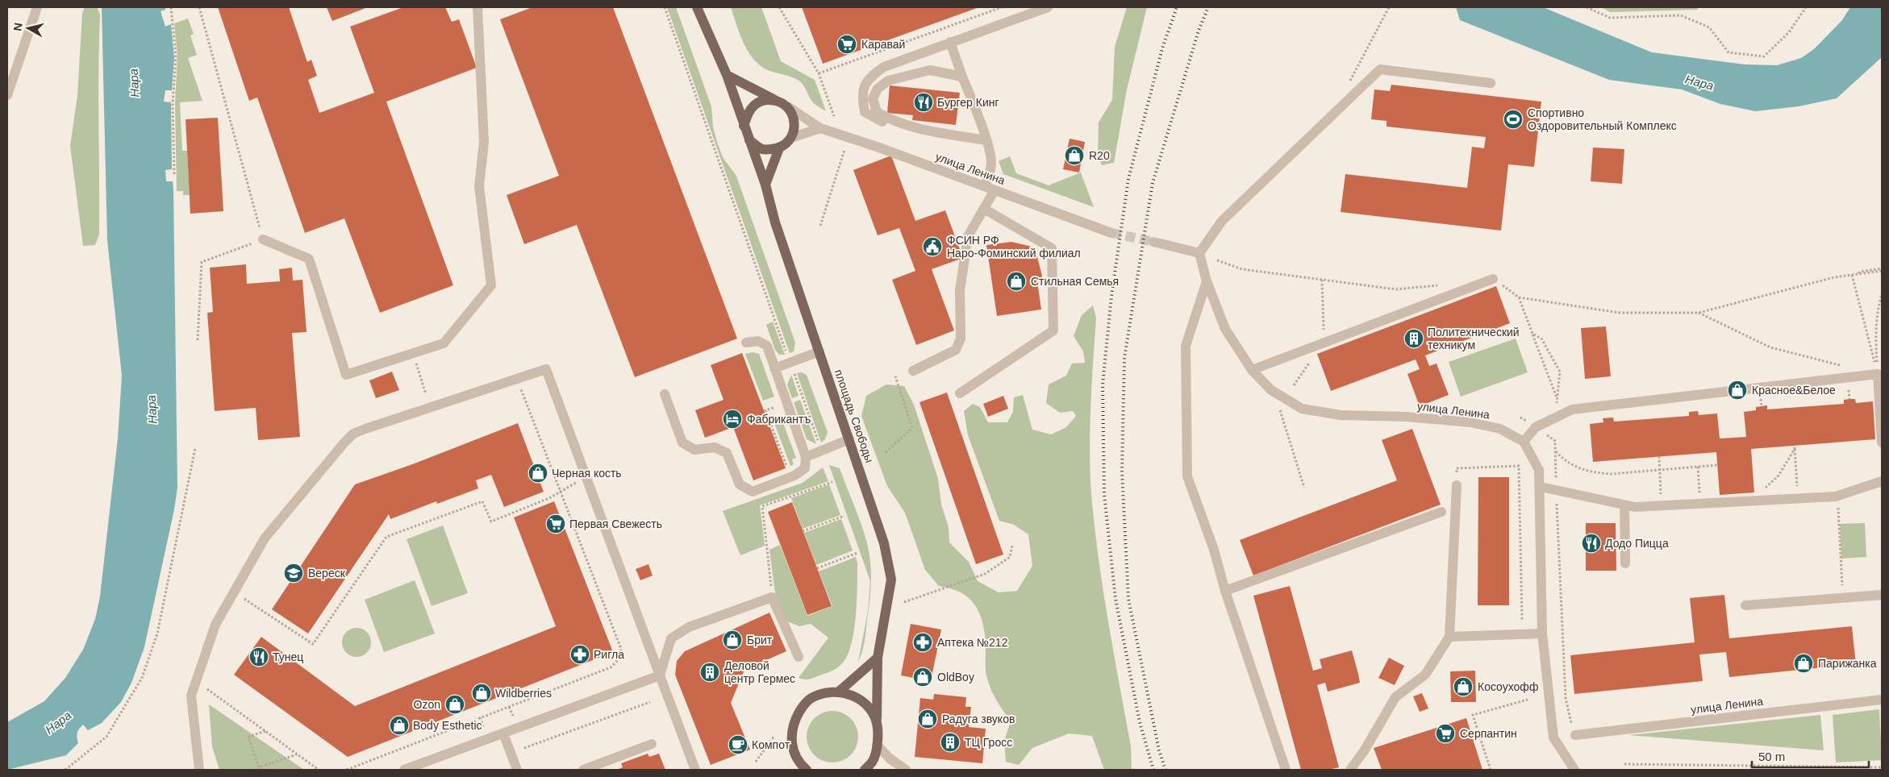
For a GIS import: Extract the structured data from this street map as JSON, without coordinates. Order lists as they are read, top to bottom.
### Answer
{
  "streets": {
    "main road": ["площадь Свободы"],
    "street": ["улица Ленина"]
  },
  "crossings": [
    ["улица Ленина", "площадь Свободы"]
  ],
  "water": ["Нара"],
  "places": {
    "supermarket": ["Каравай", "Первая Свежесть", "Серпантин"],
    "restaurant": ["Бургер Кинг", "Додо Пицца", "Тунец"],
    "sports": ["Спортивно Оздоровительный Комплекс"],
    "shop": [
      "R20",
      "Стильная Семья",
      "Красное&Белое",
      "Черная кость",
      "Брит",
      "Парижанка",
      "OldBoy",
      "Косоухофф",
      "Wildberries",
      "Ozon",
      "Радуга звуков",
      "Body Esthetic"
    ],
    "public building": ["ФСИН РФ Наро-Фоминский филиал"],
    "building": ["Политехнический техникум", "Деловой центр Гермес", "ТЦ Гросс"],
    "hotel": ["Фабрикантъ"],
    "school or university": ["Вереcк"],
    "pharmacy": ["Аптека №212", "Ригла"],
    "cafe": ["Компот"]
  },
  "scale_bar": "50 m",
  "north": "left"
}
